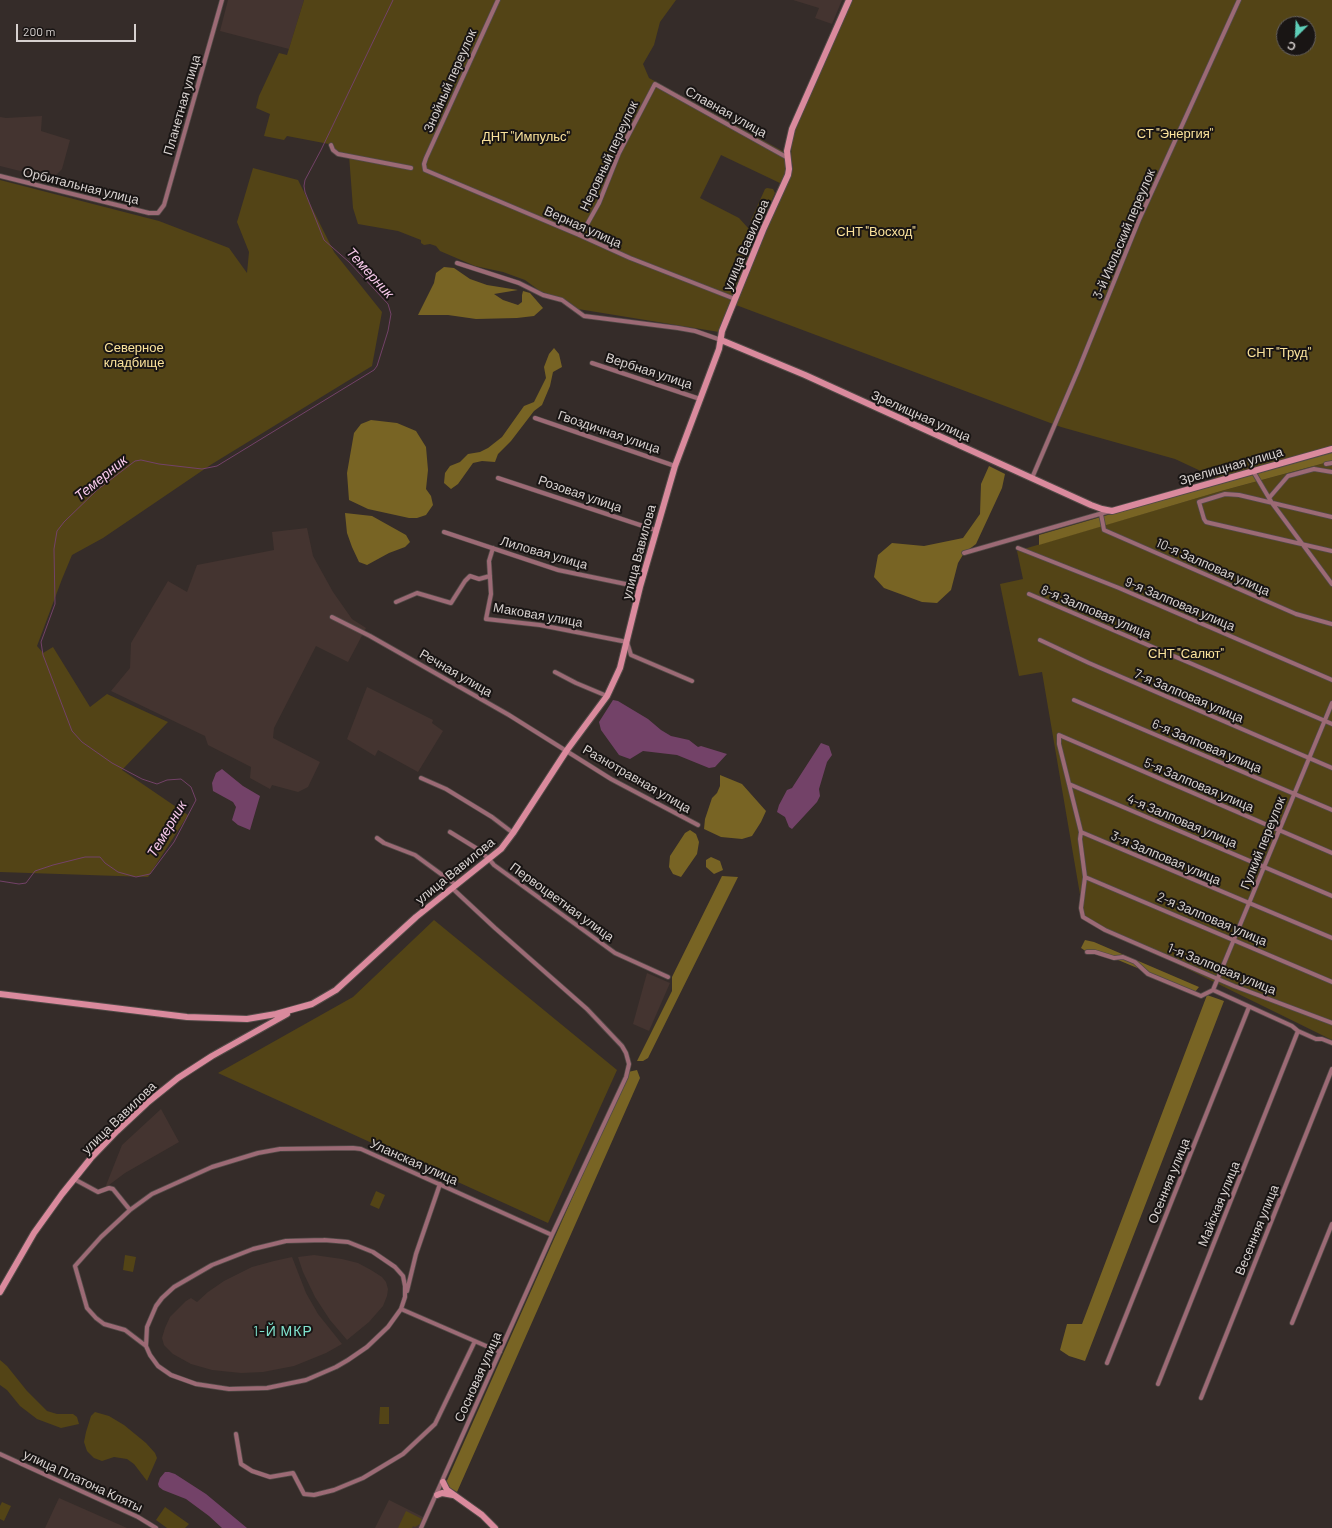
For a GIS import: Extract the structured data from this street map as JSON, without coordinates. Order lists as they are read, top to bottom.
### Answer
{
  "streets": {
    "street": [
      "Знойный переулок",
      "Планетная улица",
      "Славная улица",
      "Неровный переулок",
      "Орбитальная улица",
      "Верная улица",
      "3-й Июльский переулок",
      "улица Вавилова",
      "Вербная улица",
      "Зрелищная улица",
      "Гвоздичная улица",
      "Розовая улица",
      "Лиловая улица",
      "10-я Залповая улица",
      "9-я Залповая улица",
      "8-я Залповая улица",
      "Маковая улица",
      "Речная улица",
      "7-я Залповая улица",
      "6-я Залповая улица",
      "Разнотравная улица",
      "5-я Залповая улица",
      "4-я Залповая улица",
      "Гулкий переулок",
      "3-я Залповая улица",
      "Первоцветная улица",
      "2-я Залповая улица",
      "1-я Залповая улица",
      "Уланская улица",
      "Осенняя улица",
      "Майская улица",
      "Весенняя улица",
      "Сосновая улица",
      "улица Платона Кляты"
    ]
  },
  "crossings": [
    ["Знойный переулок", "Верная улица"],
    ["Планетная улица", "Орбитальная улица"],
    ["Славная улица", "Неровный переулок"],
    ["Славная улица", "улица Вавилова"],
    ["Неровный переулок", "Верная улица"],
    ["Верная улица", "улица Вавилова"],
    ["3-й Июльский переулок", "Зрелищная улица"],
    ["улица Вавилова", "Вербная улица"],
    ["улица Вавилова", "Зрелищная улица"],
    ["улица Вавилова", "Гвоздичная улица"],
    ["улица Вавилова", "Розовая улица"],
    ["улица Вавилова", "Лиловая улица"],
    ["улица Вавилова", "Маковая улица"],
    ["улица Вавилова", "Речная улица"],
    ["улица Вавилова", "Разнотравная улица"],
    ["улица Вавилова", "Первоцветная улица"],
    ["улица Вавилова", "Сосновая улица"],
    ["Зрелищная улица", "10-я Залповая улица"],
    ["Лиловая улица", "Маковая улица"],
    ["8-я Залповая улица", "Гулкий переулок"],
    ["Речная улица", "Разнотравная улица"],
    ["7-я Залповая улица", "Гулкий переулок"],
    ["6-я Залповая улица", "Гулкий переулок"],
    ["5-я Залповая улица", "4-я Залповая улица"],
    ["5-я Залповая улица", "Гулкий переулок"],
    ["4-я Залповая улица", "Гулкий переулок"],
    ["Гулкий переулок", "3-я Залповая улица"],
    ["Гулкий переулок", "2-я Залповая улица"],
    ["Гулкий переулок", "1-я Залповая улица"],
    ["2-я Залповая улица", "1-я Залповая улица"],
    ["Уланская улица", "Сосновая улица"]
  ],
  "districts": ["1-Й МКР"],
  "water": ["Темерник"],
  "parks": [
    "СТ \"Энергия\"",
    "ДНТ \"Импульс\"",
    "СНТ \"Восход\"",
    "Северное кладбище",
    "СНТ \"Труд\"",
    "СНТ \"Салют\""
  ],
  "scale_bar": "200 m",
  "north": "bottom left"
}
